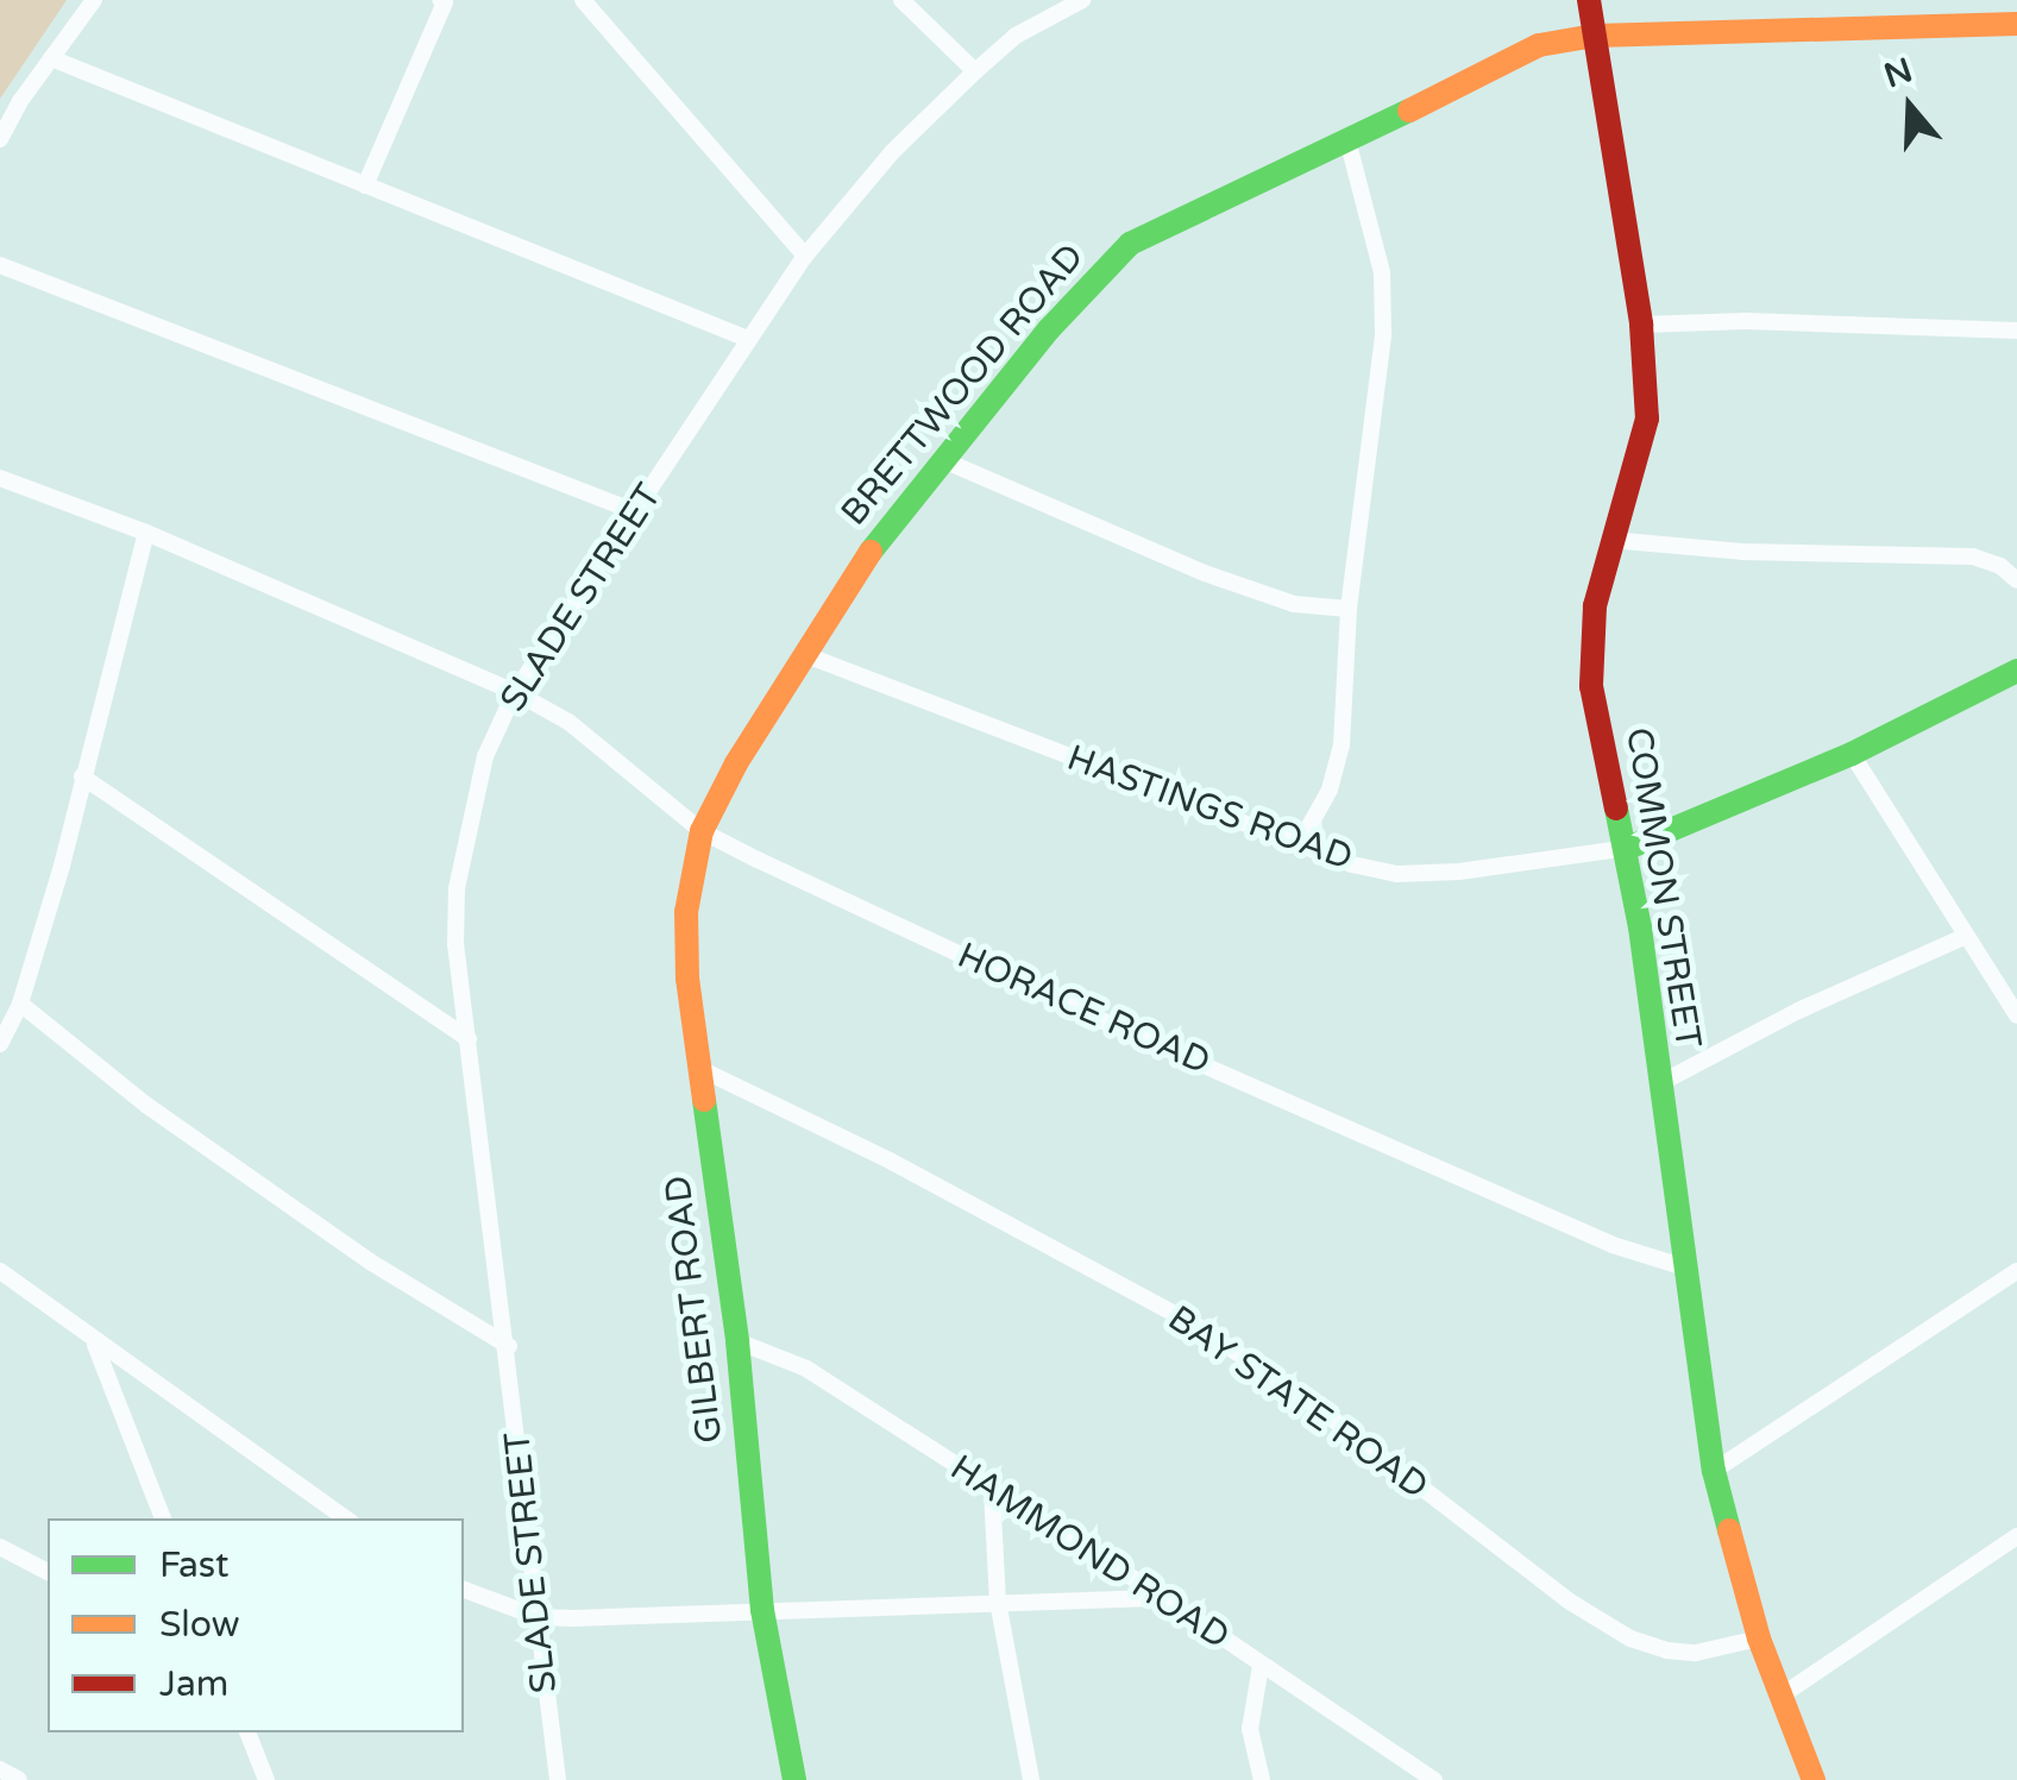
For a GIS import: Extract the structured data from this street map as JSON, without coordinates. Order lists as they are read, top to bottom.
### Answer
{
  "streets": {
    "street": [
      "BRETTWOOD ROAD",
      "SLADE STREET",
      "HASTINGS ROAD",
      "COMMON STREET",
      "HORACE ROAD",
      "GILBERT ROAD",
      "BAY STATE ROAD",
      "HAMMOND ROAD"
    ]
  },
  "crossings": [
    ["BRETTWOOD ROAD", "HASTINGS ROAD"],
    ["BRETTWOOD ROAD", "COMMON STREET"],
    ["BRETTWOOD ROAD", "HORACE ROAD"],
    ["BRETTWOOD ROAD", "GILBERT ROAD"],
    ["SLADE STREET", "HORACE ROAD"],
    ["HASTINGS ROAD", "COMMON STREET"],
    ["COMMON STREET", "HORACE ROAD"],
    ["COMMON STREET", "BAY STATE ROAD"],
    ["HORACE ROAD", "GILBERT ROAD"],
    ["GILBERT ROAD", "BAY STATE ROAD"],
    ["GILBERT ROAD", "HAMMOND ROAD"]
  ],
  "legend": ["Fast", "Slow", "Jam"],
  "north": "top"
}
